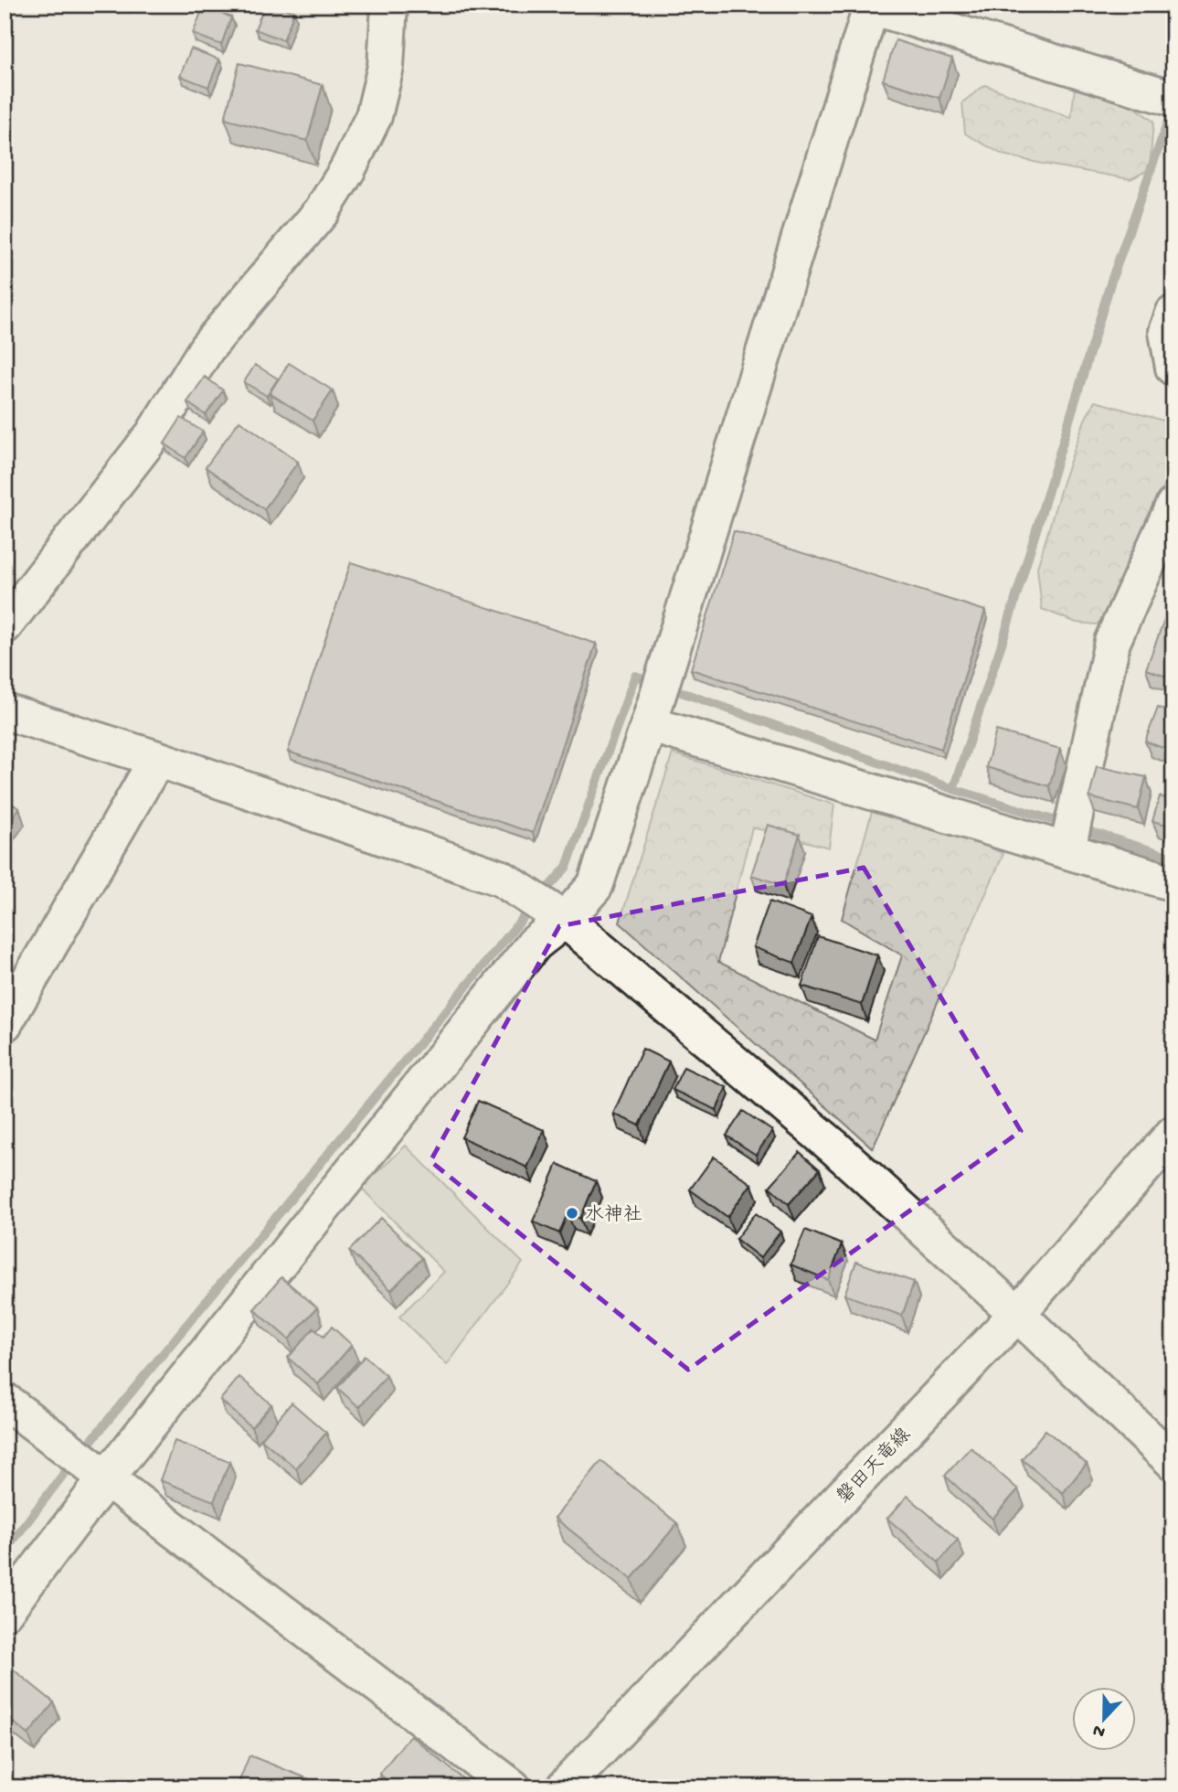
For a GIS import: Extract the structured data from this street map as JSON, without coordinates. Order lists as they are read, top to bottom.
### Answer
{
  "streets": {
    "street": ["磐田天竜線"]
  },
  "places": ["水神社"],
  "north": "bottom"
}
